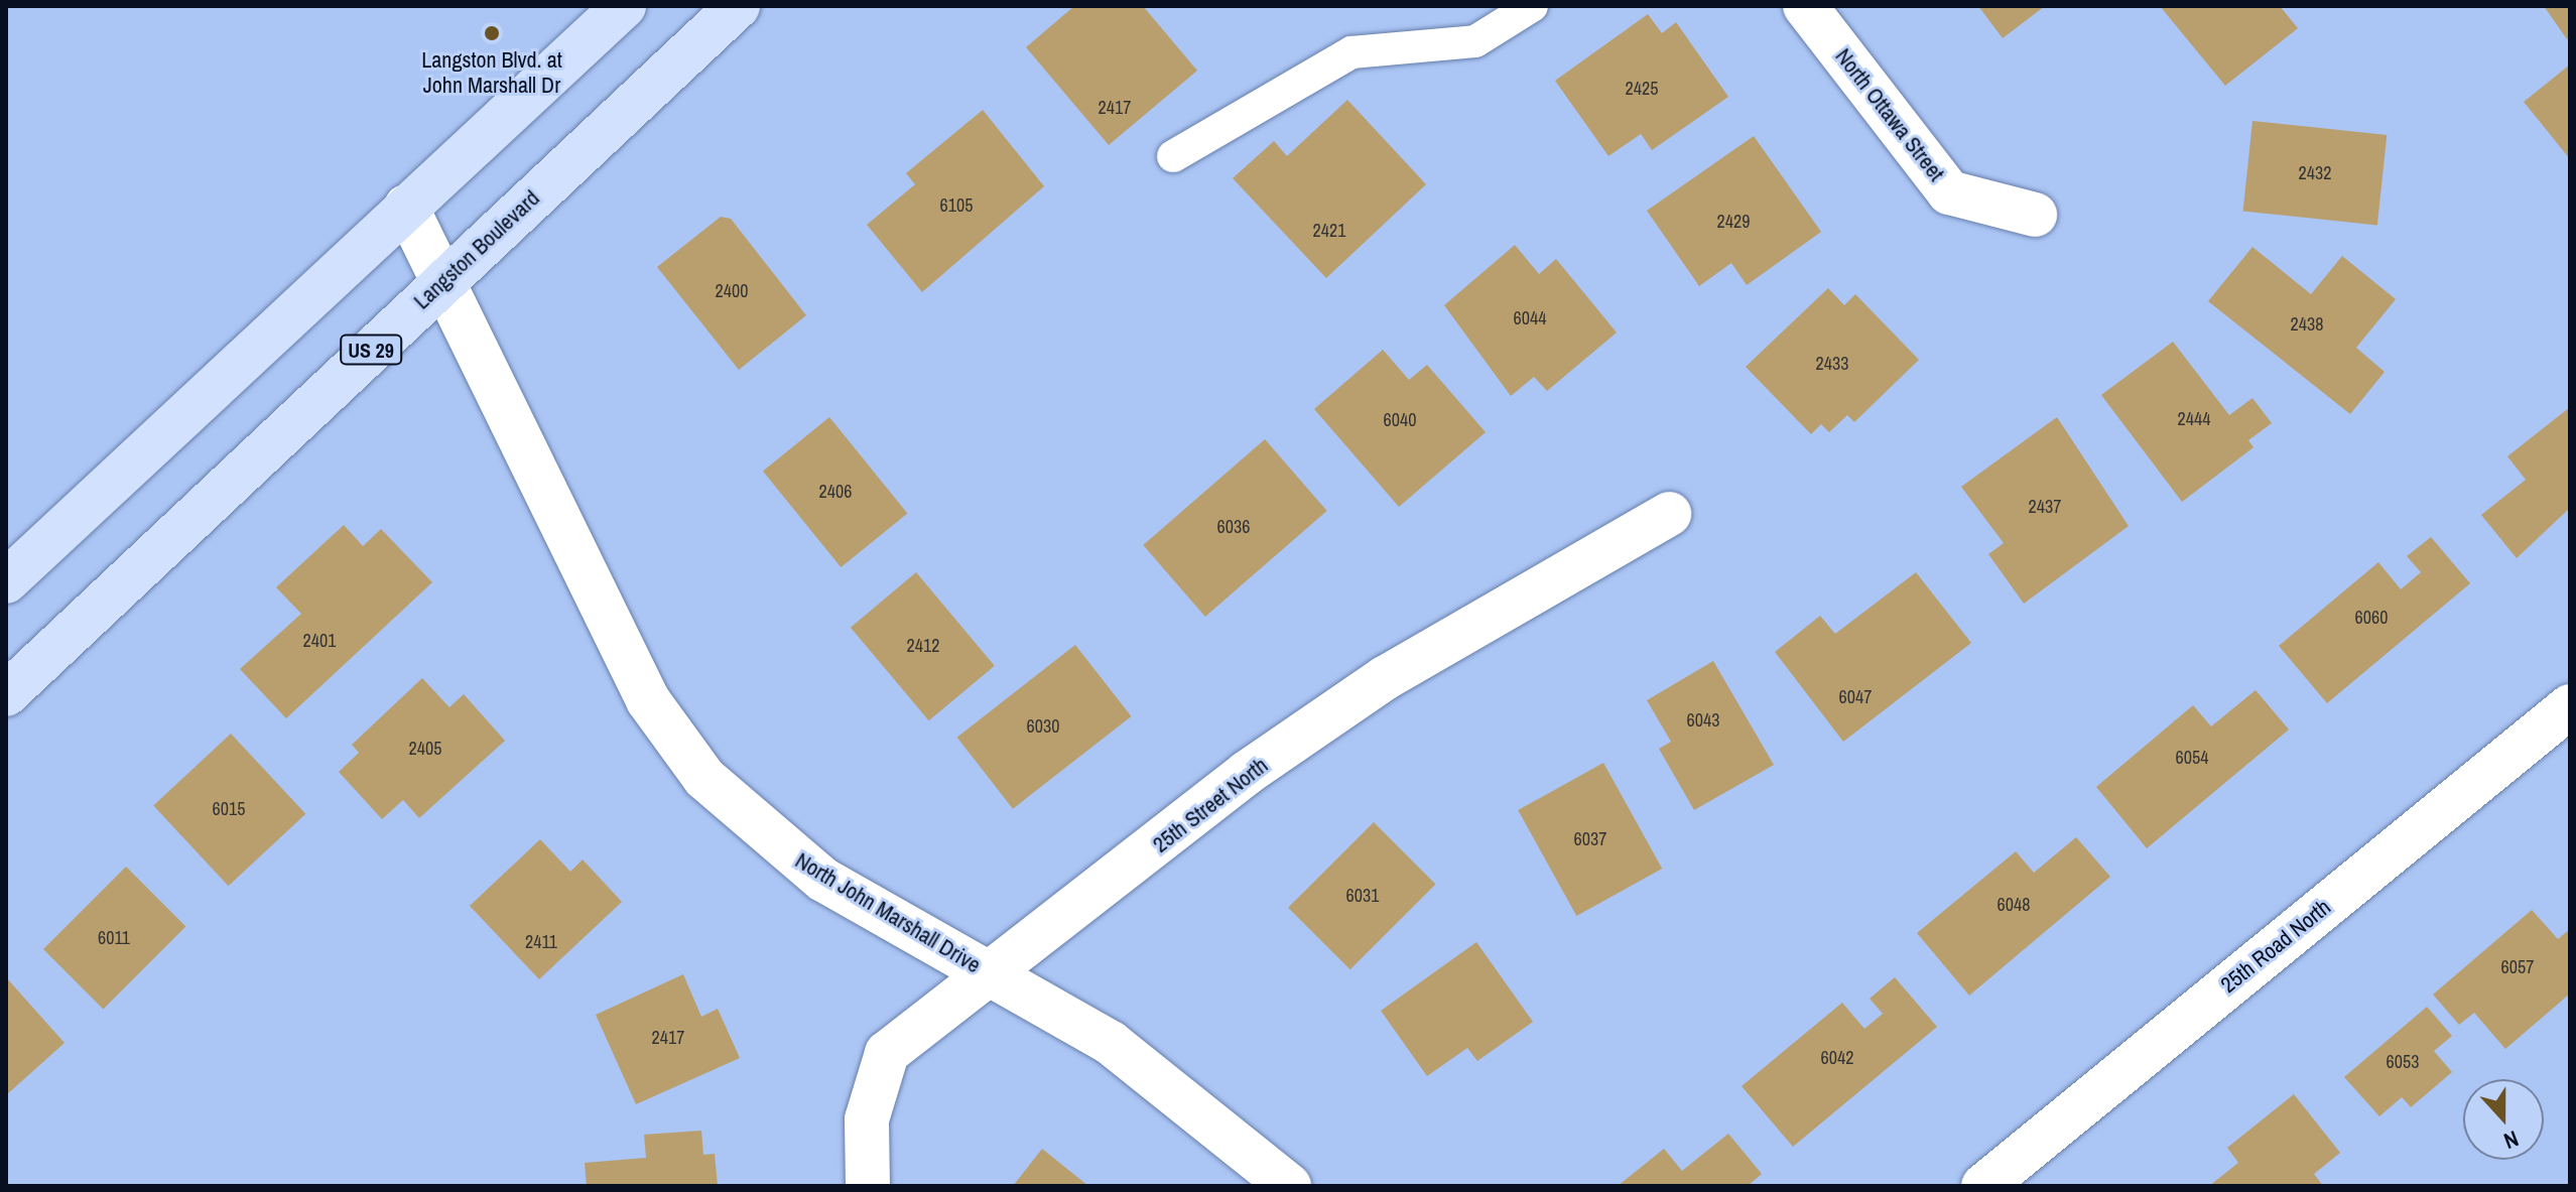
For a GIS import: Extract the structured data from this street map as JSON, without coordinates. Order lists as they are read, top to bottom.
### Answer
{
  "streets": {
    "main road": ["Langston Boulevard", "US 29"],
    "street": [
      "North Ottawa Street",
      "25th Street North",
      "North John Marshall Drive",
      "25th Road North"
    ]
  },
  "crossings": [
    ["Langston Boulevard", "North John Marshall Drive"],
    ["25th Street North", "North John Marshall Drive"]
  ],
  "places": ["Langston Blvd. at John Marshall Dr"],
  "house_numbers": [
    "2425",
    "2417",
    "2432",
    "6105",
    "2429",
    "2421",
    "2400",
    "6044",
    "2438",
    "2433",
    "2444",
    "6040",
    "2406",
    "2437",
    "6036",
    "6060",
    "2401",
    "2412",
    "6047",
    "6043",
    "6030",
    "2405",
    "6054",
    "6015",
    "6037",
    "6031",
    "6048",
    "6011",
    "2411",
    "6057",
    "2417",
    "6042",
    "6053"
  ],
  "north": "bottom"
}
